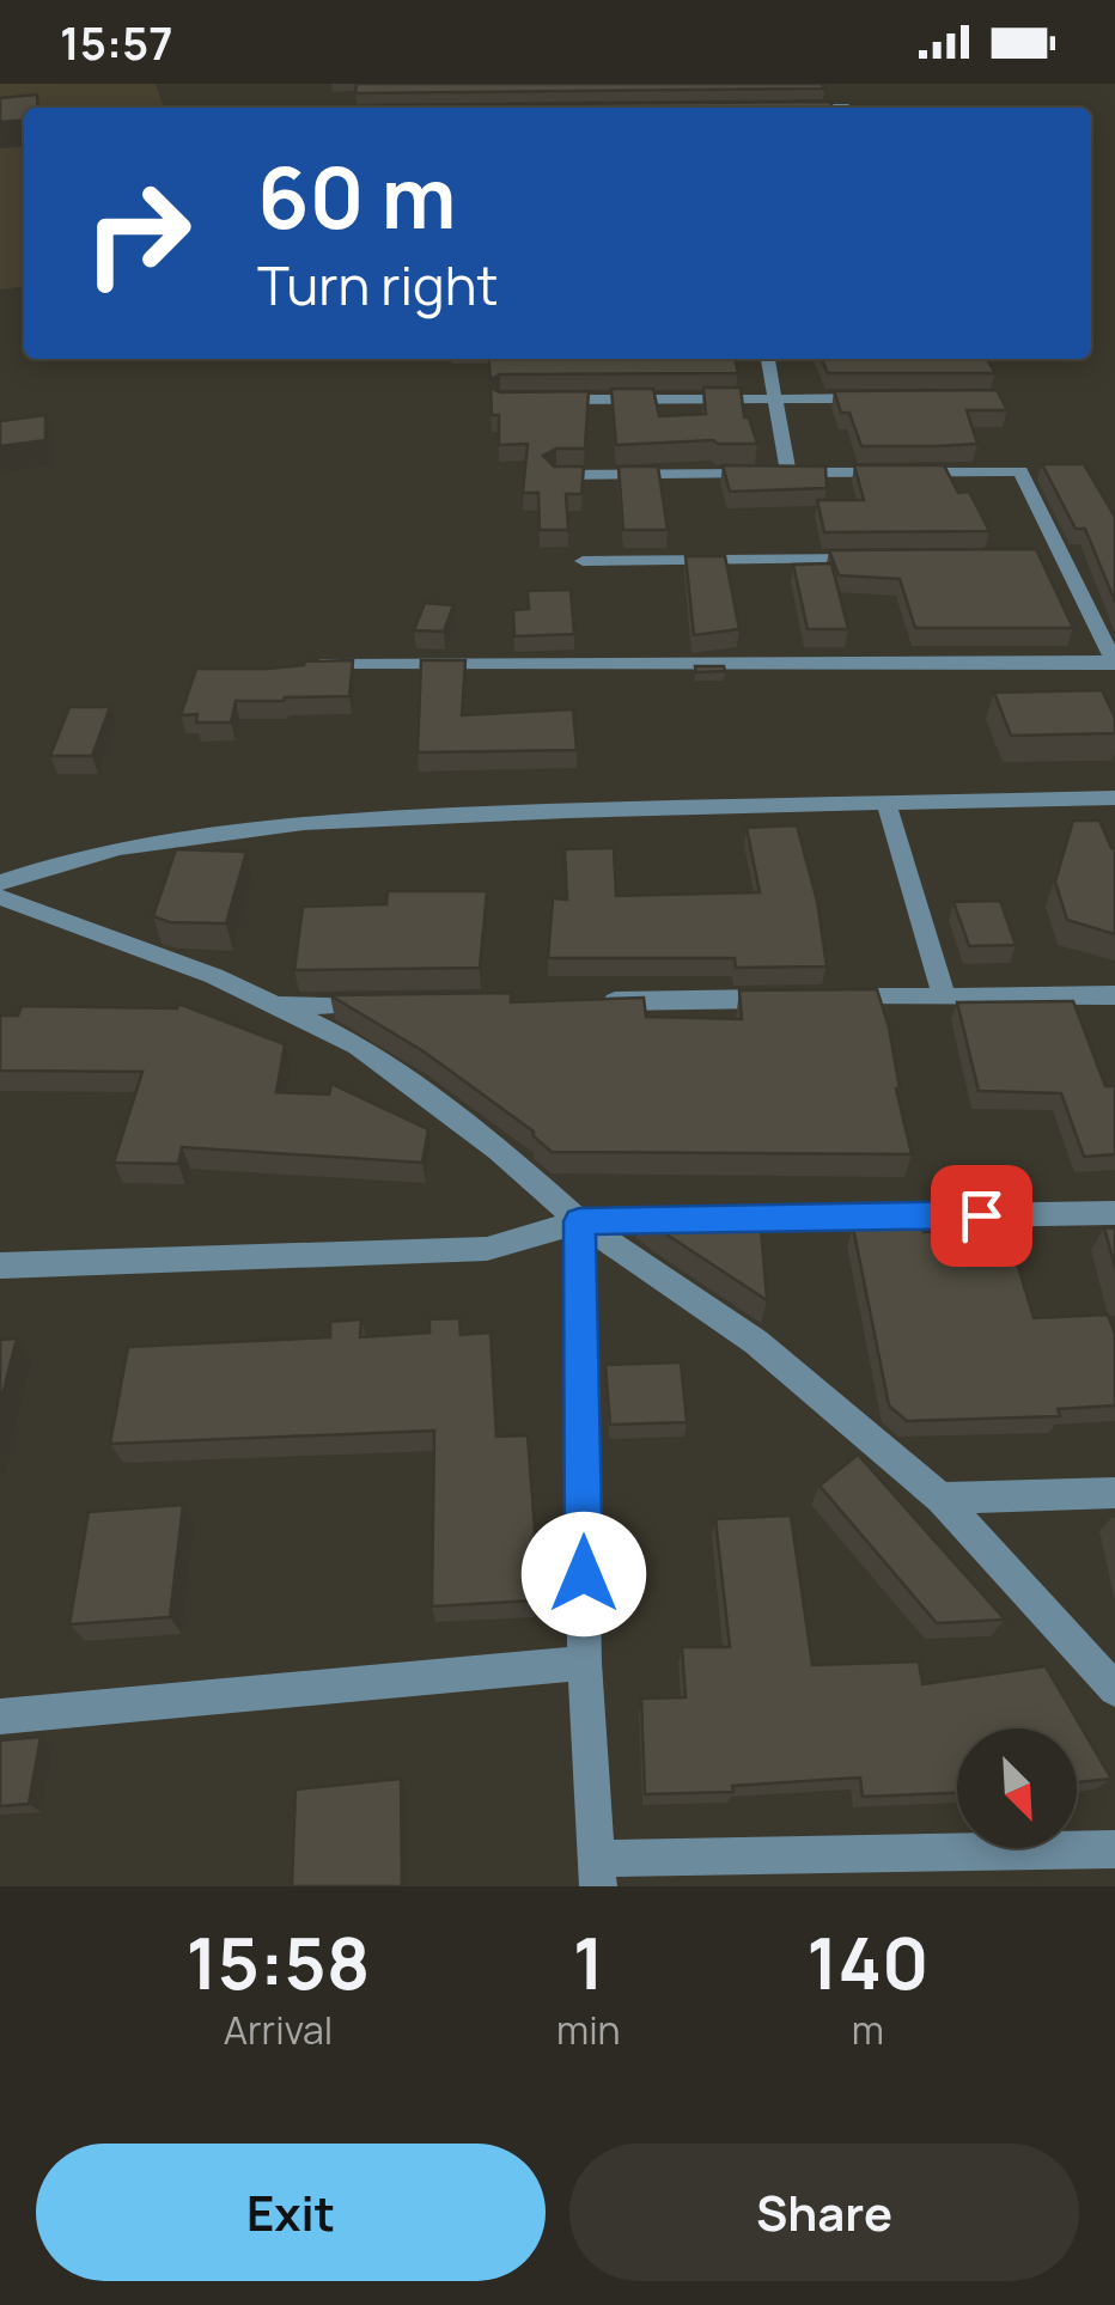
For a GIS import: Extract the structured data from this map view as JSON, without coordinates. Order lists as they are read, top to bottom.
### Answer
{
  "north": "bottom right",
  "page": {
    "status": "15:57",
    "turn": ["60 m", "Turn right"],
    "eta": [
      "15:58",
      "Arrival",
      "1",
      "min",
      "140",
      "m"
    ],
    "buttons": ["Exit", "Share"]
  }
}
